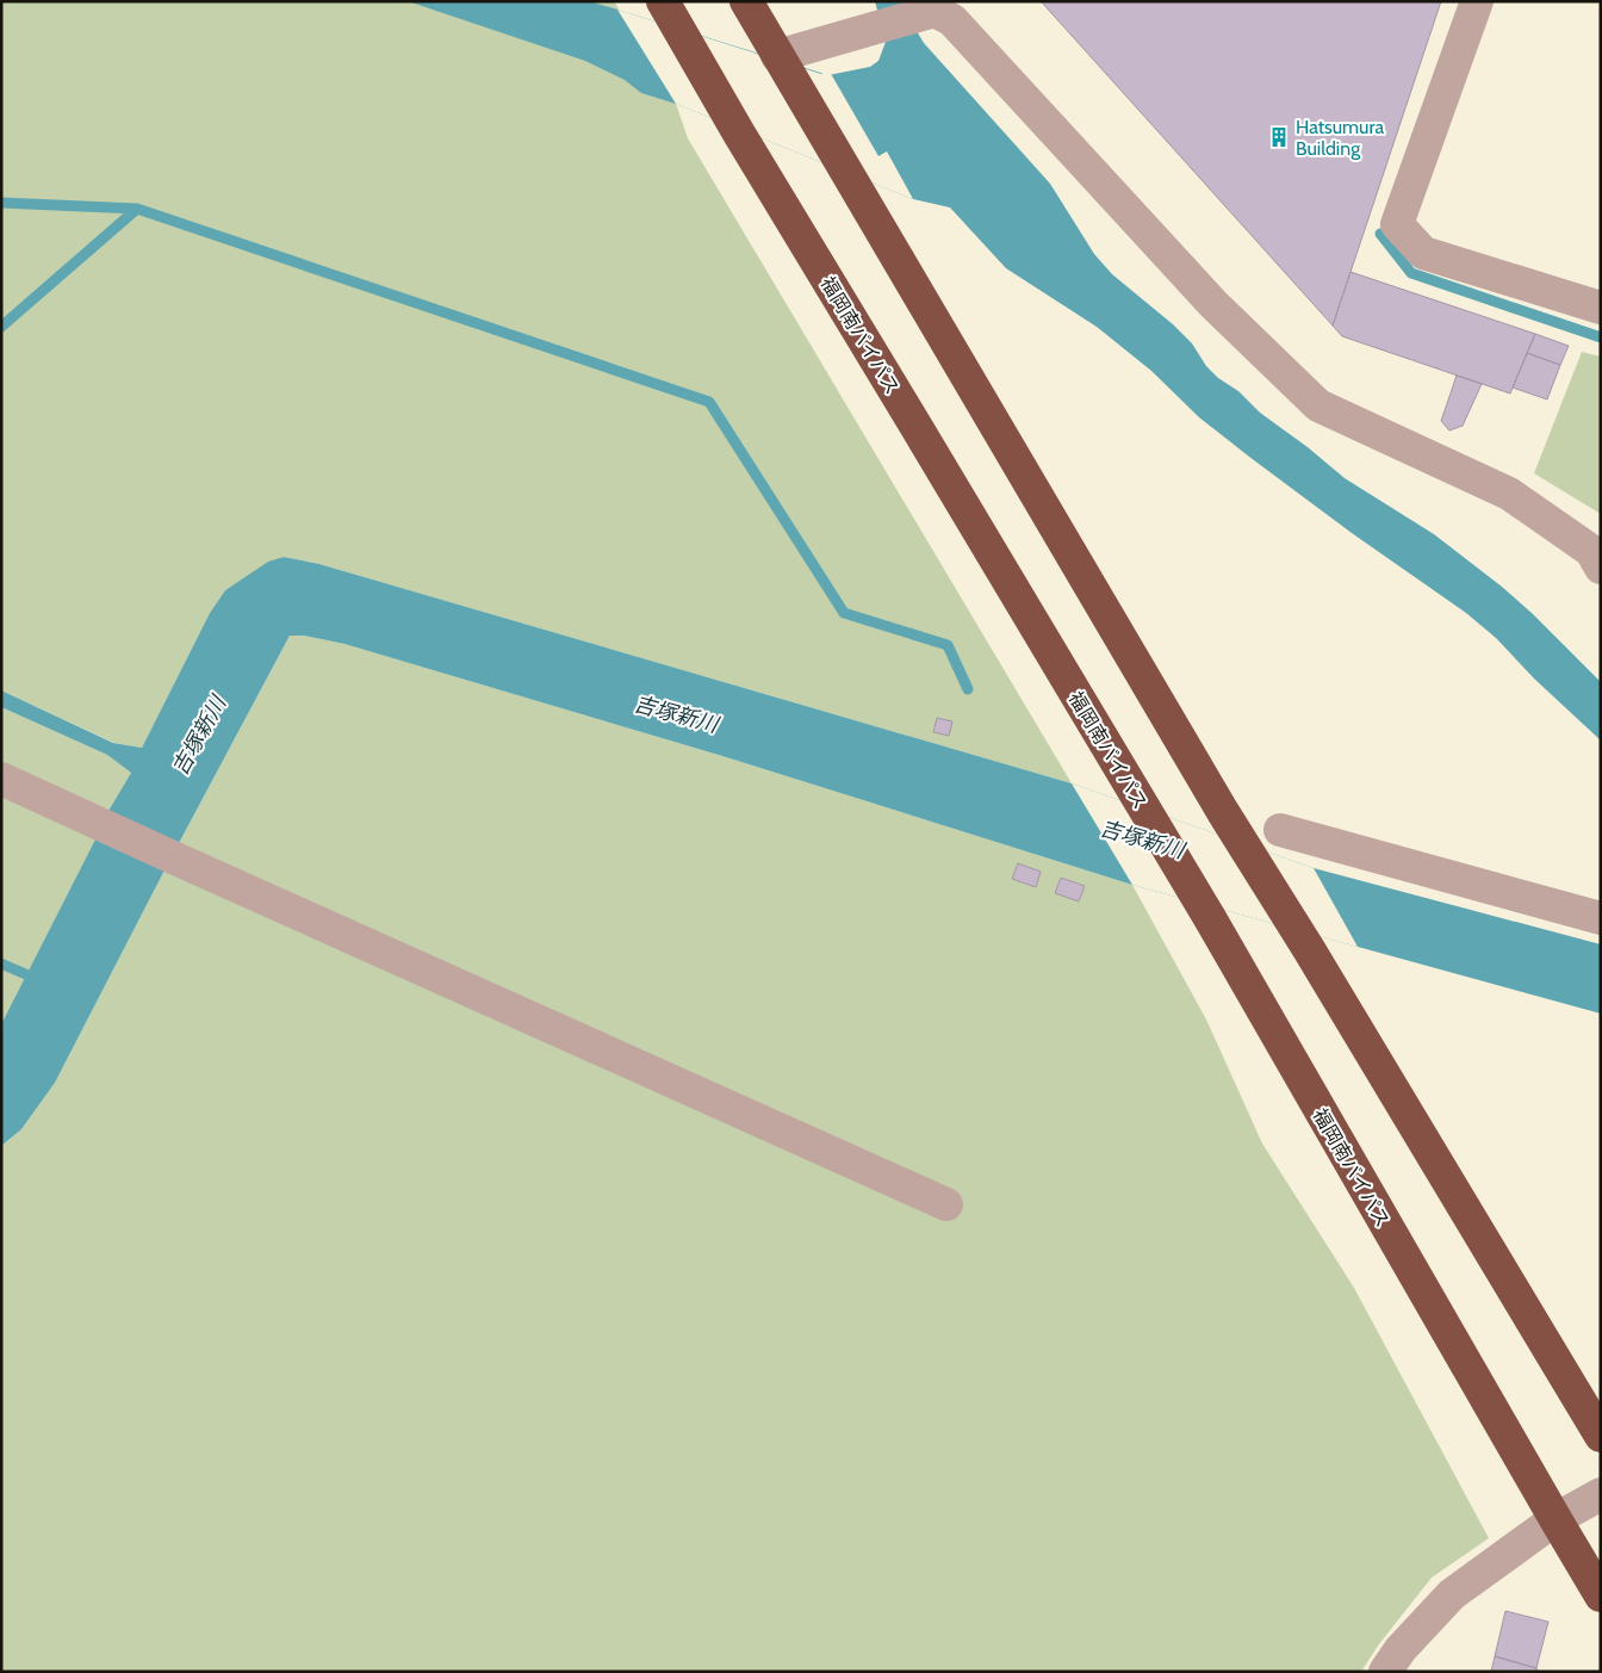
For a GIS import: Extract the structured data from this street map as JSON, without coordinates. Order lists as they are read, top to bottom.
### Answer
{
  "streets": {
    "highway": ["福岡南バイパス"]
  },
  "water": ["吉塚新川"],
  "places": {
    "building": ["Hatsumura Building"]
  }
}
